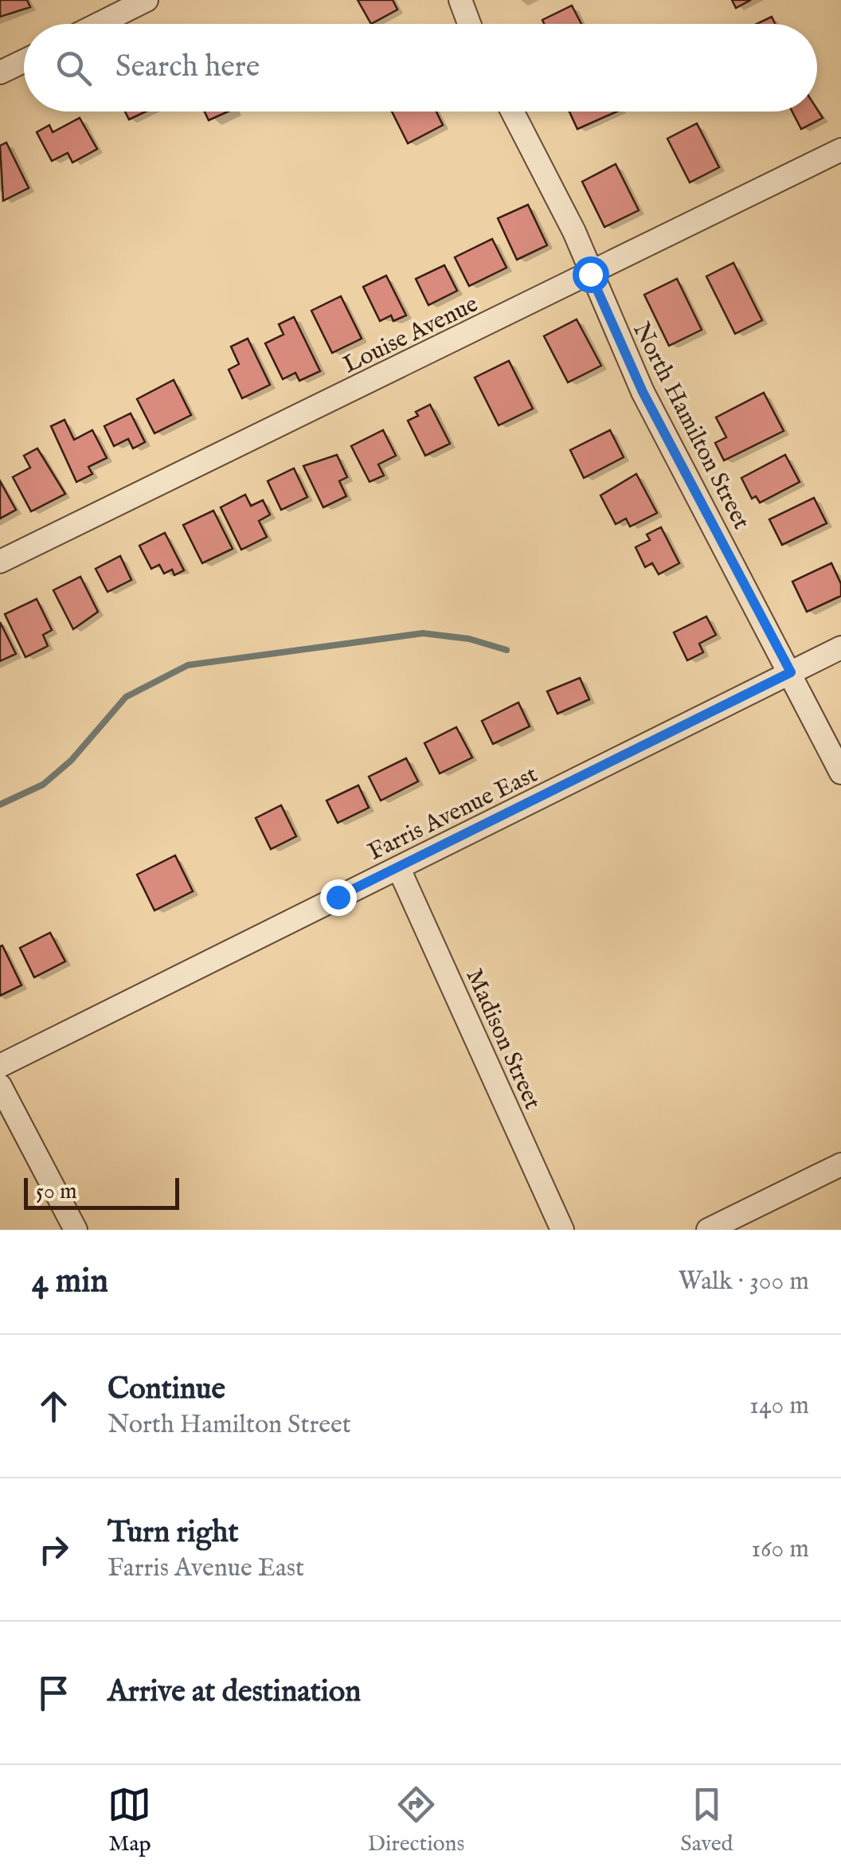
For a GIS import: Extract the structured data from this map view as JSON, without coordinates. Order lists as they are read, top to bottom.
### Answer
{
  "streets": {
    "street": [
      "Louise Avenue",
      "North Hamilton Street",
      "Farris Avenue East",
      "Madison Street"
    ]
  },
  "crossings": [
    ["Louise Avenue", "North Hamilton Street"],
    ["North Hamilton Street", "Farris Avenue East"],
    ["Farris Avenue East", "Madison Street"]
  ],
  "scale_bar": "50 m",
  "page": {
    "search": "Search here",
    "scale": "50 m",
    "heading": ["4 min", "Walk · 300 m"],
    "list": [
      ["Continue", "North Hamilton Street", "140 m"],
      ["Turn right", "Farris Avenue East", "160 m"],
      "Arrive at destination"
    ],
    "nav": ["Map", "Directions", "Saved"]
  }
}
